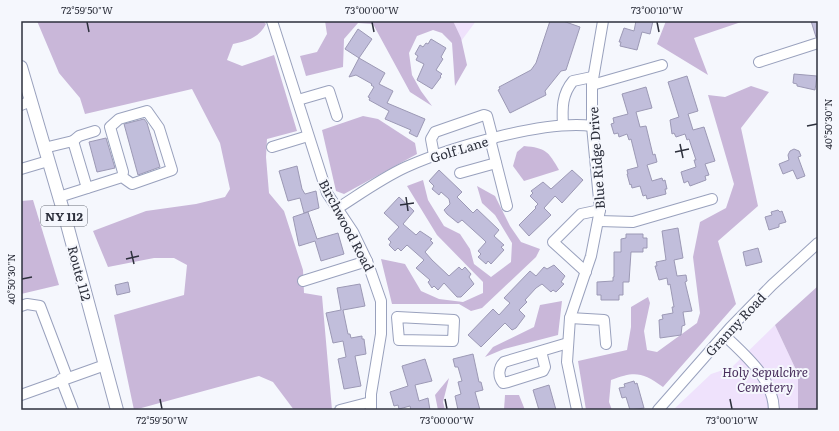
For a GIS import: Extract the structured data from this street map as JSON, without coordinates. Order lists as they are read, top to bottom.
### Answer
{
  "streets": {
    "main road": ["NY 112", "Route 112"],
    "street": [
      "Golf Lane",
      "Blue Ridge Drive",
      "Birchwood Road",
      "Granny Road"
    ]
  },
  "crossings": [
    ["Golf Lane", "Blue Ridge Drive"],
    ["Golf Lane", "Birchwood Road"]
  ],
  "parks": ["Holy Sepulchre Cemetery"],
  "coordinates": [
    "72°59'50\"W",
    "73°00'00\"W",
    "73°00'10\"W",
    "40°50'30\"N"
  ]
}
